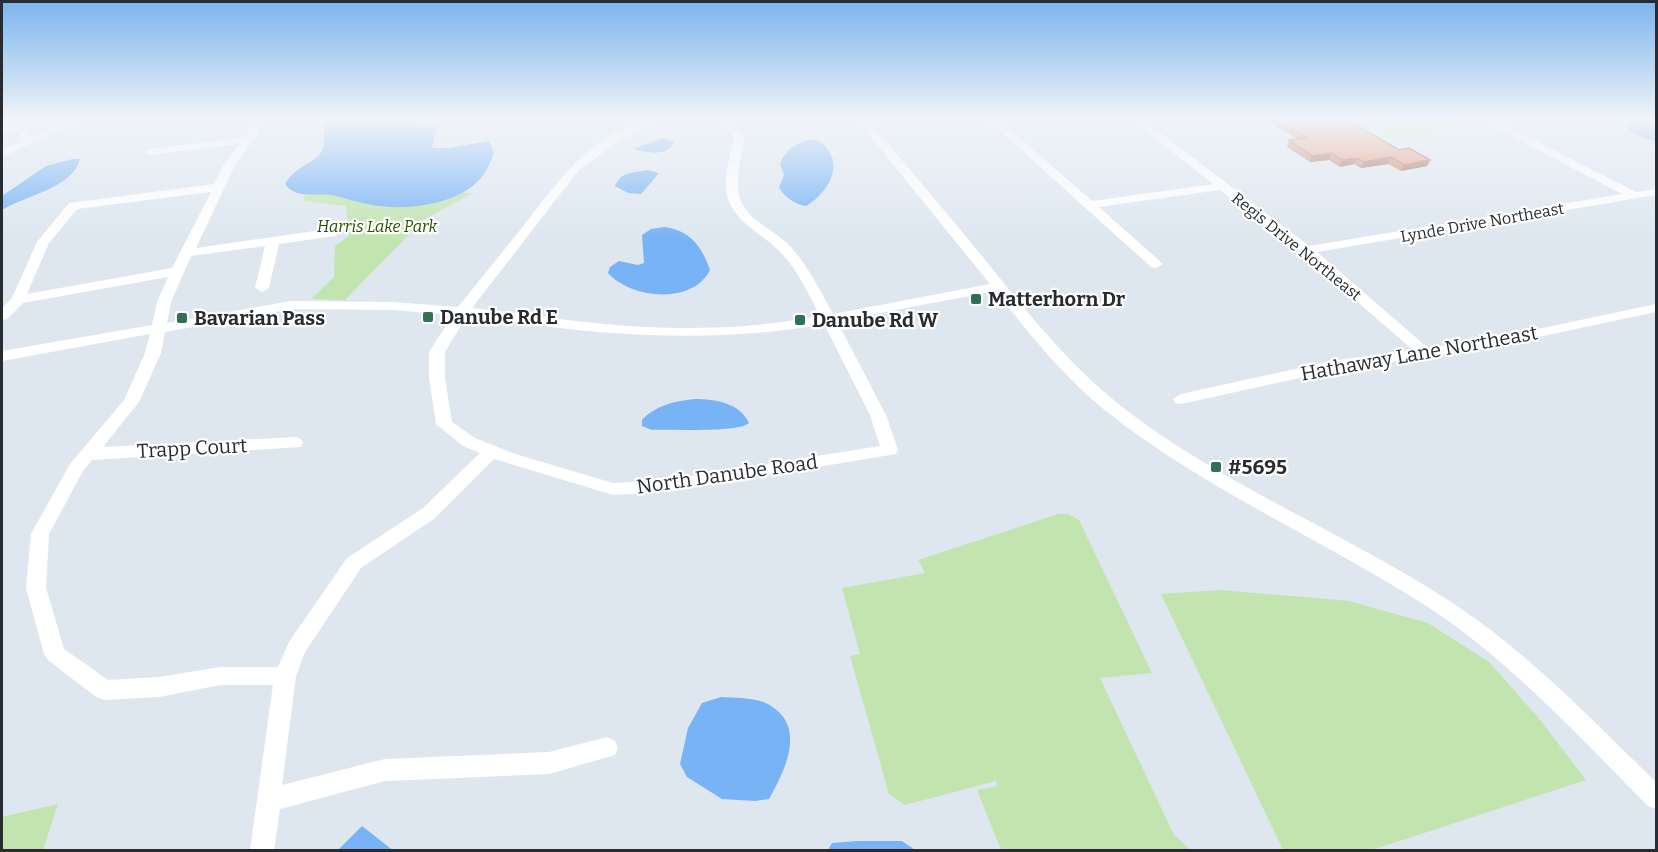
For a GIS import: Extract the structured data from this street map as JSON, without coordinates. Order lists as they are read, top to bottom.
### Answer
{
  "streets": {
    "street": [
      "Lynde Drive Northeast",
      "Regis Drive Northeast",
      "Hathaway Lane Northeast",
      "Trapp Court",
      "North Danube Road"
    ]
  },
  "crossings": [
    ["Lynde Drive Northeast", "Regis Drive Northeast"],
    ["Regis Drive Northeast", "Hathaway Lane Northeast"]
  ],
  "parks": ["Harris Lake Park"],
  "places": {
    "transit": [
      "Matterhorn Dr",
      "Danube Rd E",
      "Bavarian Pass",
      "Danube Rd W",
      "#5695"
    ]
  }
}
